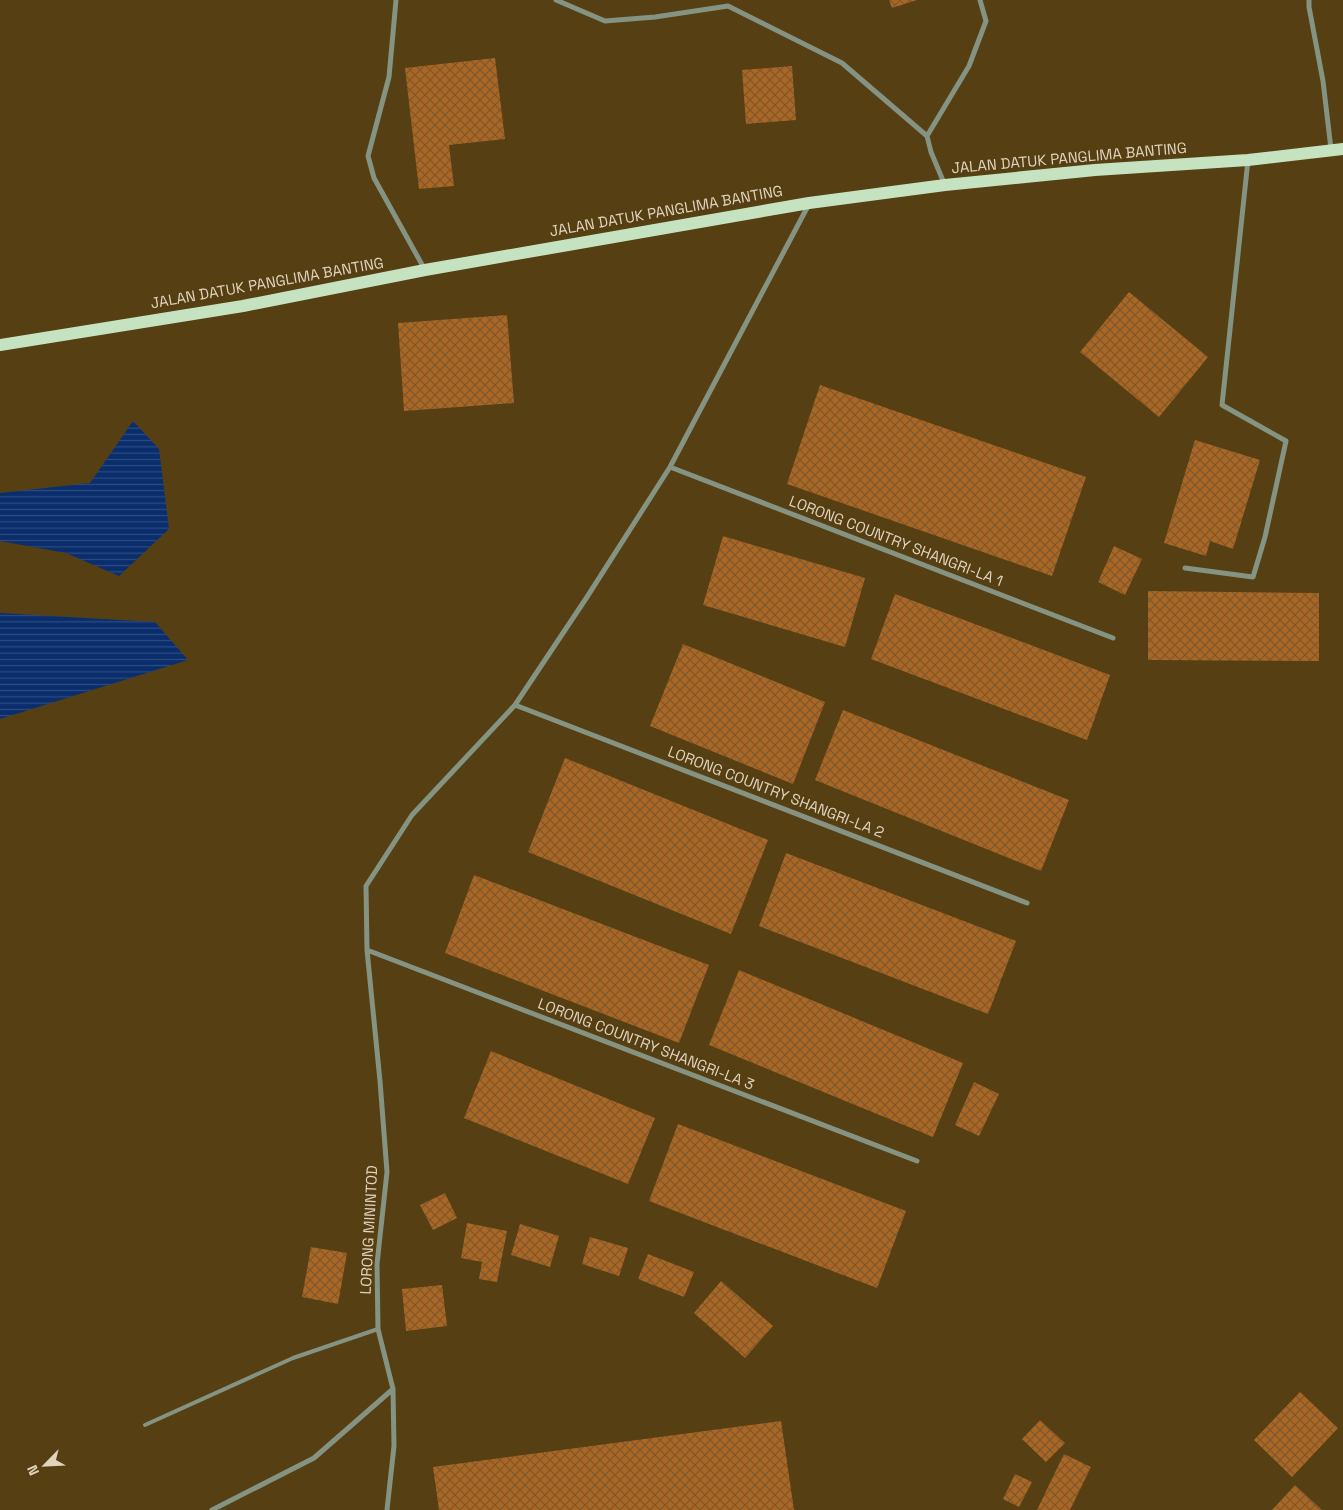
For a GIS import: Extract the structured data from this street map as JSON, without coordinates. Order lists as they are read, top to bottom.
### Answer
{
  "streets": {
    "main road": ["JALAN DATUK PANGLIMA BANTING"],
    "street": [
      "LORONG COUNTRY SHANGRI-LA 1",
      "LORONG COUNTRY SHANGRI-LA 2",
      "LORONG COUNTRY SHANGRI-LA 3",
      "LORONG MININTOD"
    ]
  },
  "crossings": [
    ["JALAN DATUK PANGLIMA BANTING", "LORONG MININTOD"],
    ["LORONG COUNTRY SHANGRI-LA 1", "LORONG MININTOD"],
    ["LORONG COUNTRY SHANGRI-LA 2", "LORONG MININTOD"],
    ["LORONG COUNTRY SHANGRI-LA 3", "LORONG MININTOD"]
  ],
  "north": "bottom left"
}
